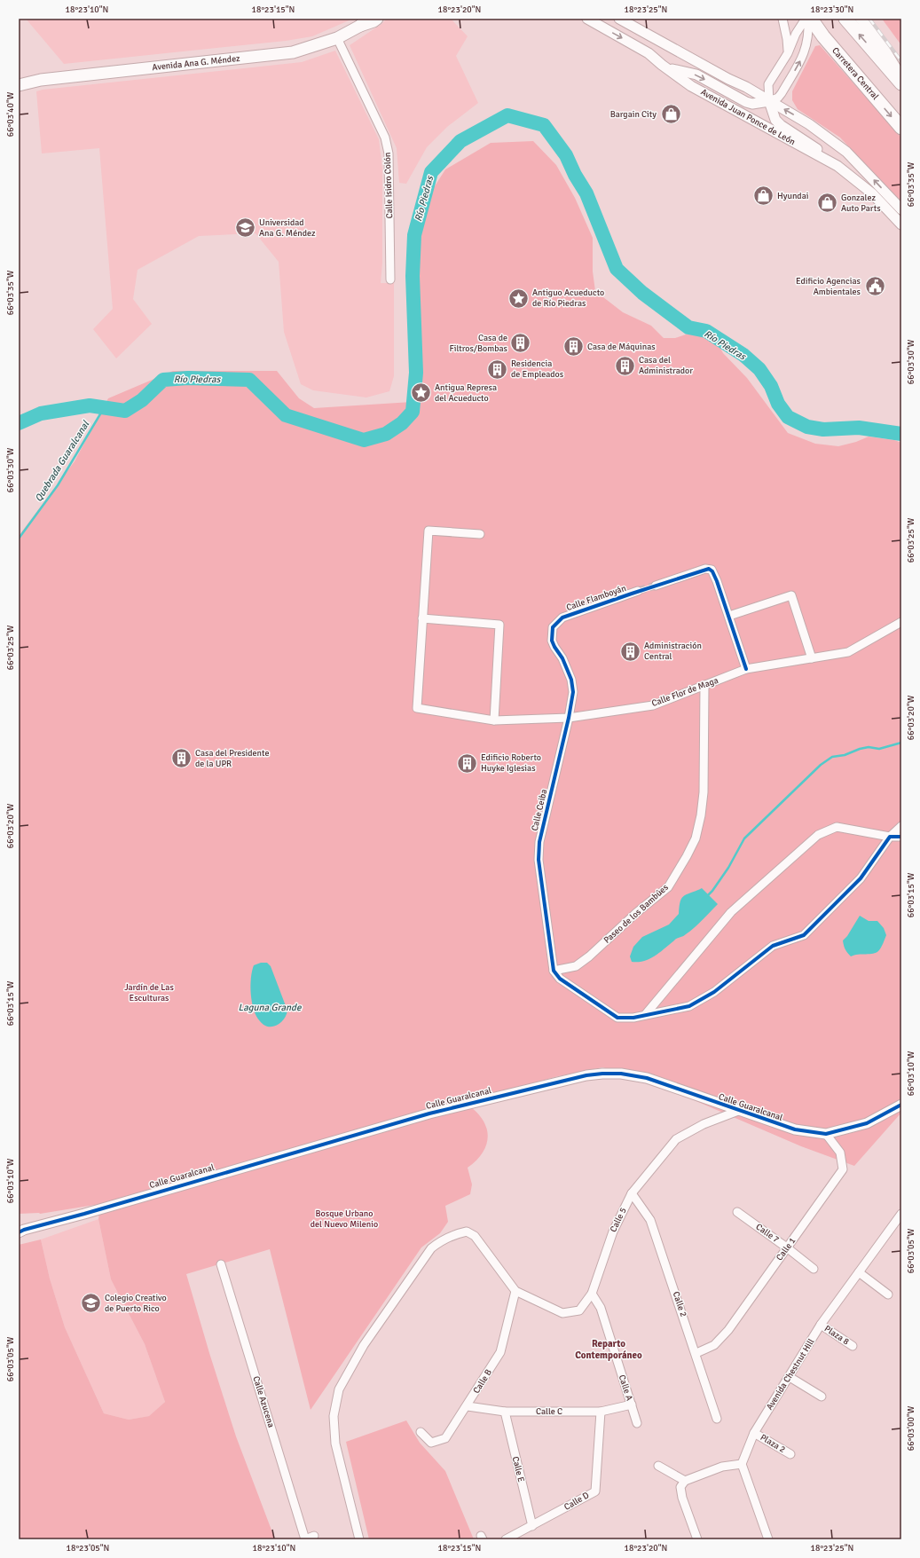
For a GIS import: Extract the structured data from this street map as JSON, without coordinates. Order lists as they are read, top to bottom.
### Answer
{
  "streets": {
    "highway": ["Carretera Central"],
    "main road": ["Avenida Ana G. Méndez"],
    "street": [
      "Avenida Juan Ponce de León",
      "Calle Isidro Colón",
      "Calle Flamboyán",
      "Calle Flor de Maga",
      "Calle Ceiba",
      "Paseo de los Bambúes",
      "Calle Guaralcanal",
      "Calle 5",
      "Calle 7",
      "Calle 1",
      "Calle 2",
      "Plaza 8",
      "Avenida Chestnut Hill",
      "Calle B",
      "Calle A",
      "Calle Azucena",
      "Calle C",
      "Plaza 2",
      "Calle E",
      "Calle D"
    ]
  },
  "crossings": [
    ["Avenida Ana G. Méndez", "Calle Isidro Colón"],
    ["Calle Flamboyán", "Calle Flor de Maga"],
    ["Calle Flamboyán", "Calle Ceiba"],
    ["Calle Flor de Maga", "Calle Ceiba"],
    ["Calle Flor de Maga", "Paseo de los Bambúes"],
    ["Calle Ceiba", "Paseo de los Bambúes"],
    ["Calle Guaralcanal", "Calle 5"],
    ["Calle Guaralcanal", "Calle 1"],
    ["Calle 5", "Calle 2"],
    ["Calle 5", "Calle B"],
    ["Calle 5", "Calle A"],
    ["Calle 7", "Calle 1"],
    ["Calle 1", "Calle 2"],
    ["Plaza 8", "Avenida Chestnut Hill"],
    ["Avenida Chestnut Hill", "Plaza 2"],
    ["Calle B", "Calle C"],
    ["Calle A", "Calle C"],
    ["Calle C", "Calle E"],
    ["Calle C", "Calle D"],
    ["Calle E", "Calle D"]
  ],
  "districts": ["Reparto Contemporáneo"],
  "water": ["Río Piedras", "Quebrada Guaralcanal", "Laguna Grande"],
  "parks": ["Jardín de Las Esculturas", "Bosque Urbano del Nuevo Milenio"],
  "places": {
    "shop": ["Bargain City", "Hyundai", "Gonzalez Auto Parts"],
    "school or university": ["Universidad Ana G. Méndez", "Colegio Creativo de Puerto Rico"],
    "public building": ["Edificio Agencias Ambientales"],
    "place": ["Antiguo Acueducto de Río Piedras", "Antigua Represa del Acueducto"],
    "building": [
      "Casa de Filtros/Bombas",
      "Casa de Máquinas",
      "Casa del Administrador",
      "Residencia de Empleados",
      "Administración Central",
      "Casa del Presidente de la UPR",
      "Edificio Roberto Huyke Iglesias"
    ]
  },
  "coordinates": [
    "18°23'10\"N",
    "18°23'15\"N",
    "18°23'20\"N",
    "18°23'25\"N",
    "18°23'30\"N",
    "66°03'40\"W",
    "66°03'35\"W",
    "66°03'30\"W",
    "66°03'25\"W",
    "66°03'20\"W",
    "66°03'15\"W",
    "66°03'10\"W",
    "66°03'05\"W",
    "66°03'00\"W",
    "18°23'05\"N"
  ]
}
